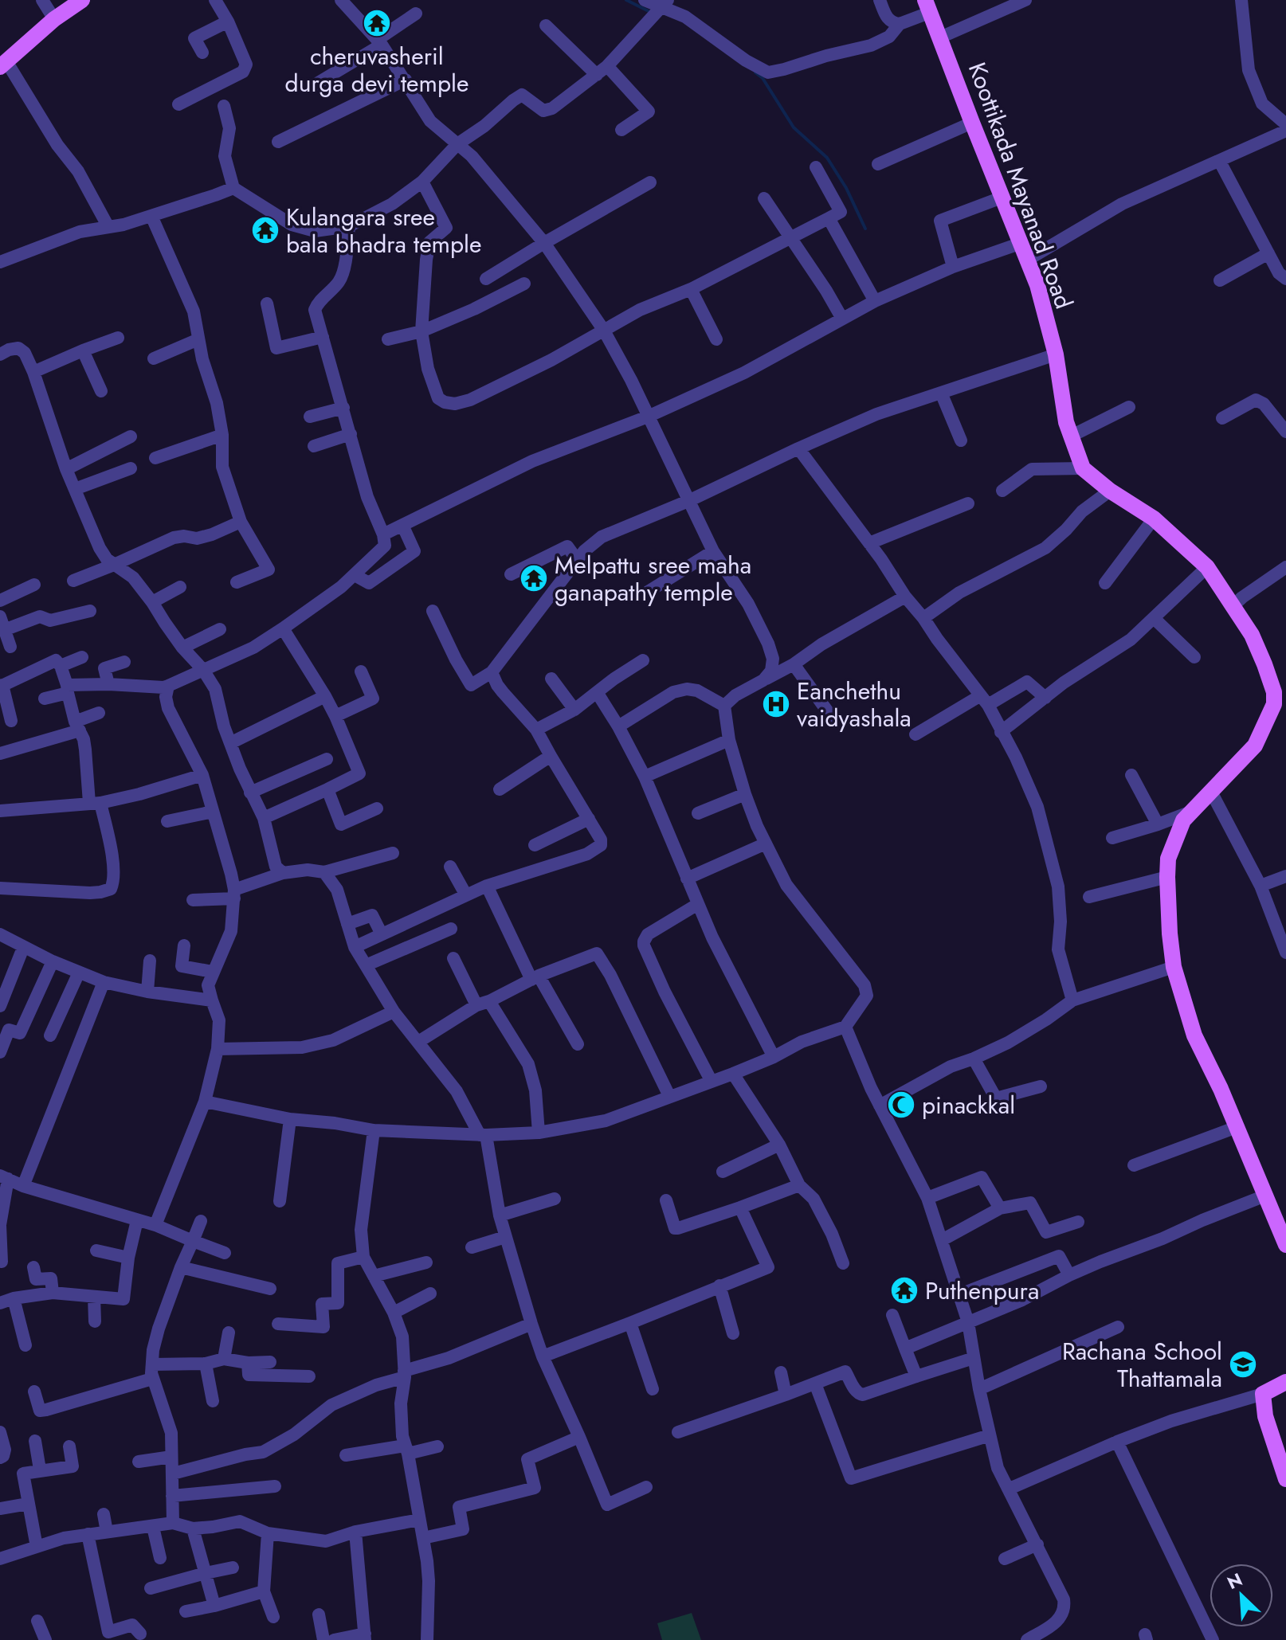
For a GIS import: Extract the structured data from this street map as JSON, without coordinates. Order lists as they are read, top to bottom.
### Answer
{
  "streets": {
    "main road": ["Koottikada Mayanad Road"]
  },
  "places": {
    "temple": [
      "cheruvasheril durga devi temple",
      "Kulangara sree bala bhadra temple",
      "Melpattu sree maha ganapathy temple",
      "Puthenpura"
    ],
    "hospital": ["Eanchethu vaidyashala"],
    "mosque": ["pinackkal"],
    "school or university": ["Rachana School Thattamala"]
  },
  "north": "top left"
}
